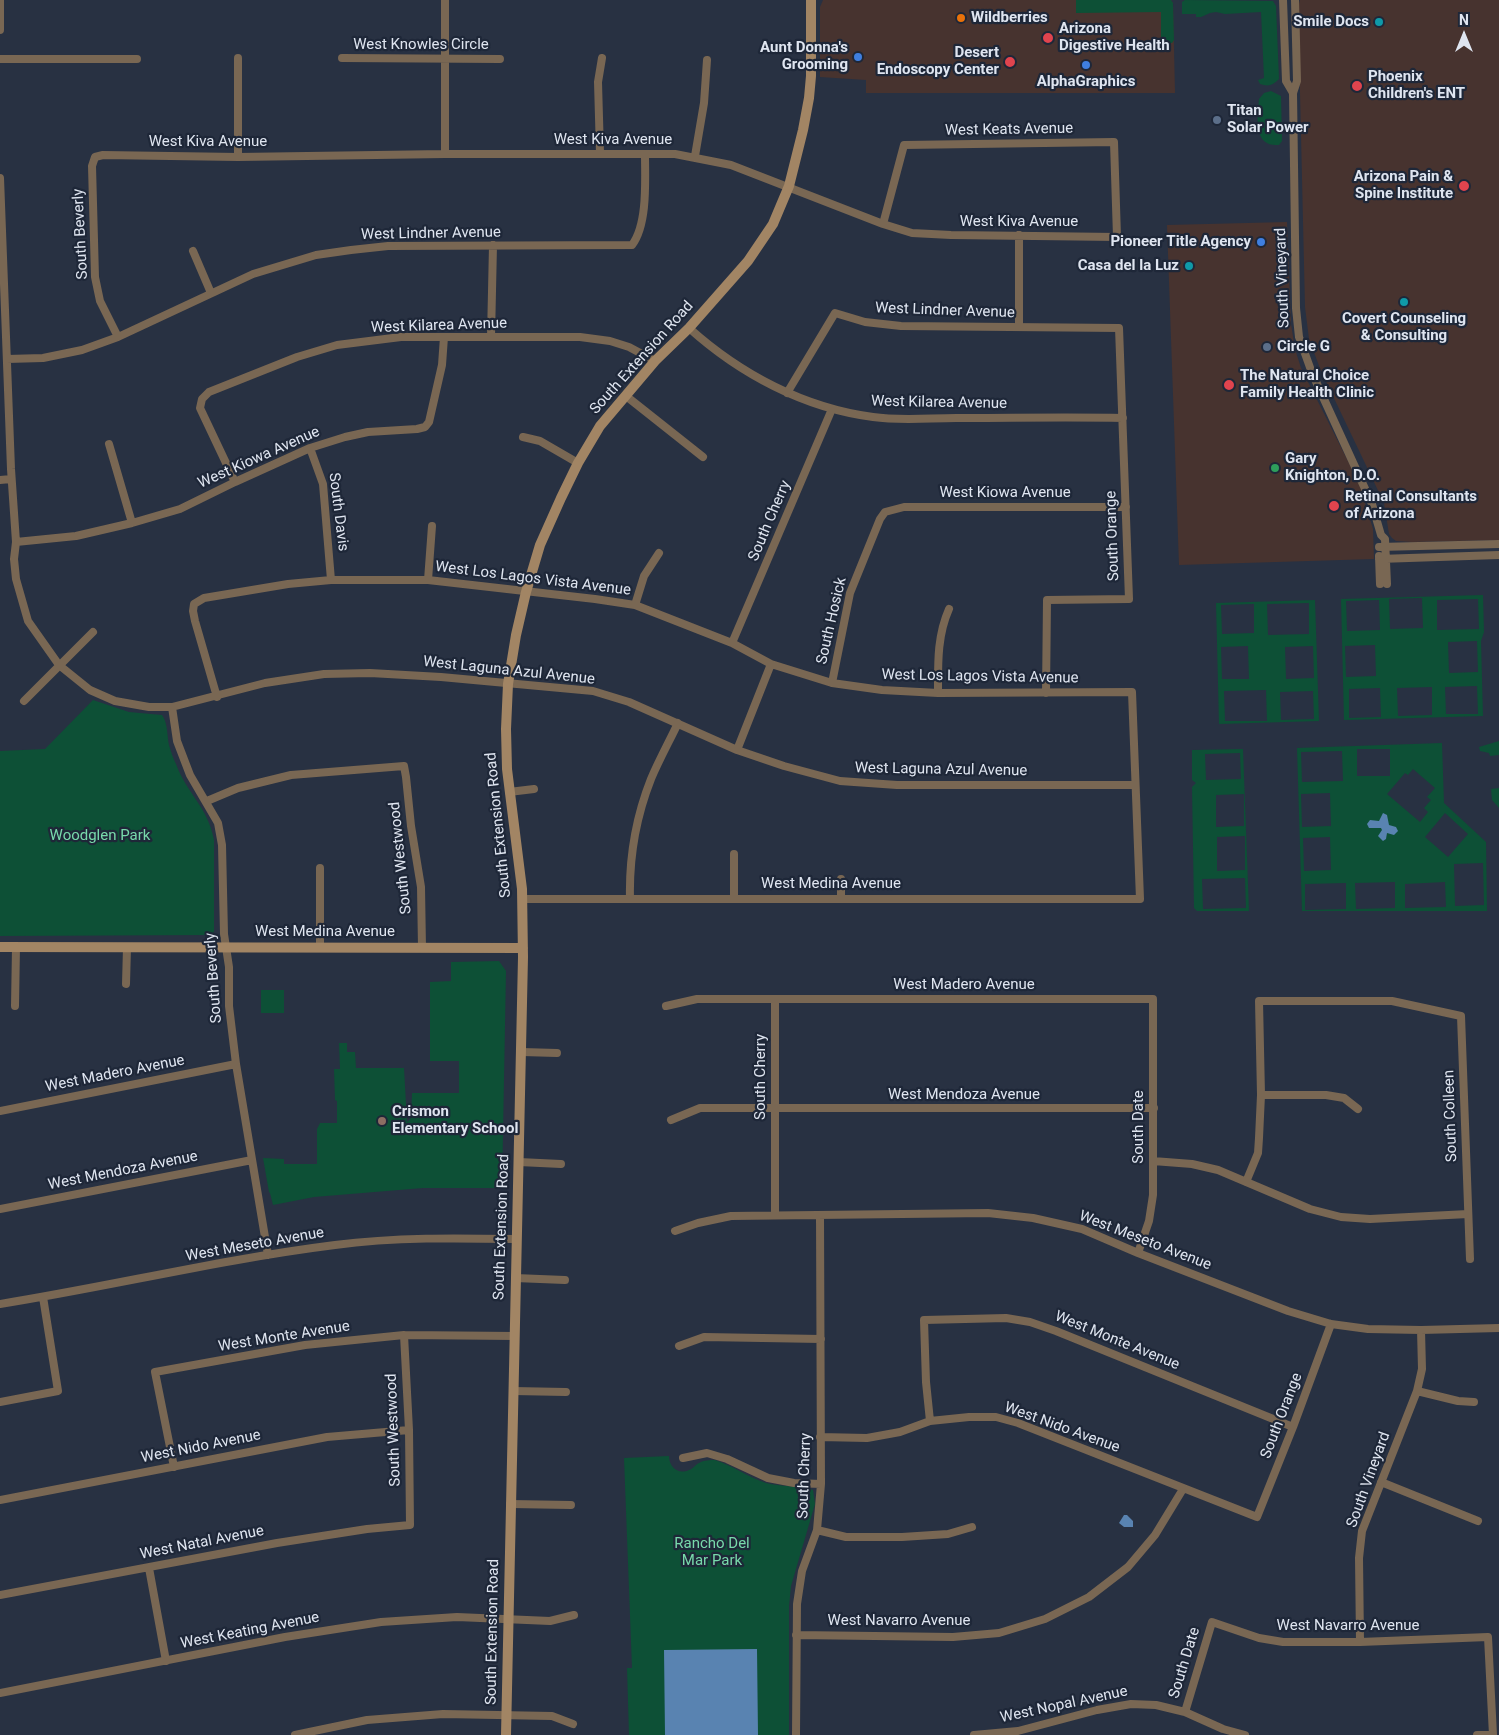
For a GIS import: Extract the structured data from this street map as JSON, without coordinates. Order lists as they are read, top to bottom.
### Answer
{
  "streets": {
    "street": [
      "West Knowles Circle",
      "West Keats Avenue",
      "West Kiva Avenue",
      "South Beverly",
      "West Lindner Avenue",
      "South Vineyard",
      "West Kilarea Avenue",
      "South Extension Road",
      "West Kiowa Avenue",
      "South Davis",
      "South Cherry",
      "South Orange",
      "West Los Lagos Vista Avenue",
      "South Hosick",
      "West Laguna Azul Avenue",
      "South Westwood",
      "West Medina Avenue",
      "West Madero Avenue",
      "West Mendoza Avenue",
      "South Colleen",
      "South Date",
      "West Meseto Avenue",
      "West Monte Avenue",
      "West Nido Avenue",
      "West Natal Avenue",
      "West Navarro Avenue",
      "West Keating Avenue",
      "West Nopal Avenue"
    ]
  },
  "crossings": [
    ["West Keats Avenue", "West Kiva Avenue"],
    ["West Kiva Avenue", "South Beverly"],
    ["West Kiva Avenue", "West Lindner Avenue"],
    ["West Kiva Avenue", "South Extension Road"],
    ["South Beverly", "West Lindner Avenue"],
    ["South Beverly", "West Laguna Azul Avenue"],
    ["South Beverly", "South Westwood"],
    ["South Beverly", "West Medina Avenue"],
    ["South Beverly", "West Madero Avenue"],
    ["South Beverly", "West Mendoza Avenue"],
    ["South Beverly", "West Meseto Avenue"],
    ["West Lindner Avenue", "West Kilarea Avenue"],
    ["West Lindner Avenue", "South Orange"],
    ["West Lindner Avenue", "West Laguna Azul Avenue"],
    ["South Vineyard", "West Meseto Avenue"],
    ["South Vineyard", "West Navarro Avenue"],
    ["West Kilarea Avenue", "South Extension Road"],
    ["West Kilarea Avenue", "West Kiowa Avenue"],
    ["West Kilarea Avenue", "South Cherry"],
    ["West Kilarea Avenue", "South Orange"],
    ["South Extension Road", "West Los Lagos Vista Avenue"],
    ["South Extension Road", "West Laguna Azul Avenue"],
    ["South Extension Road", "West Medina Avenue"],
    ["South Extension Road", "West Meseto Avenue"],
    ["South Extension Road", "West Monte Avenue"],
    ["South Extension Road", "West Keating Avenue"],
    ["West Kiowa Avenue", "South Davis"],
    ["West Kiowa Avenue", "South Orange"],
    ["West Kiowa Avenue", "South Hosick"],
    ["West Kiowa Avenue", "West Laguna Azul Avenue"],
    ["South Davis", "West Los Lagos Vista Avenue"],
    ["South Cherry", "West Los Lagos Vista Avenue"],
    ["South Cherry", "West Madero Avenue"],
    ["South Cherry", "West Mendoza Avenue"],
    ["South Cherry", "West Meseto Avenue"],
    ["South Cherry", "West Nido Avenue"],
    ["South Cherry", "West Navarro Avenue"],
    ["South Orange", "West Los Lagos Vista Avenue"],
    ["South Orange", "West Meseto Avenue"],
    ["South Orange", "West Monte Avenue"],
    ["South Orange", "West Nido Avenue"],
    ["West Los Lagos Vista Avenue", "South Hosick"],
    ["West Los Lagos Vista Avenue", "West Laguna Azul Avenue"],
    ["West Los Lagos Vista Avenue", "West Medina Avenue"],
    ["West Laguna Azul Avenue", "West Medina Avenue"],
    ["South Westwood", "West Medina Avenue"],
    ["South Westwood", "West Monte Avenue"],
    ["South Westwood", "West Nido Avenue"],
    ["South Westwood", "West Natal Avenue"],
    ["West Madero Avenue", "South Date"],
    ["West Mendoza Avenue", "South Date"],
    ["South Date", "West Meseto Avenue"],
    ["South Date", "West Navarro Avenue"],
    ["South Date", "West Nopal Avenue"],
    ["West Monte Avenue", "West Nido Avenue"],
    ["West Nido Avenue", "West Navarro Avenue"]
  ],
  "parks": ["Woodglen Park", "Rancho Del Mar Park"],
  "places": [
    "Wildberries",
    "Smile Docs",
    "Arizona Digestive Health",
    "Aunt Donna's Grooming",
    "Desert Endoscopy Center",
    "AlphaGraphics",
    "Phoenix Children's ENT",
    "Titan Solar Power",
    "Arizona Pain & Spine Institute",
    "Pioneer Title Agency",
    "Casa del la Luz",
    "Covert Counseling & Consulting",
    "Circle G",
    "The Natural Choice Family Health Clinic",
    "Gary Knighton, D.O.",
    "Retinal Consultants of Arizona",
    "Crismon Elementary School"
  ],
  "north": "top"
}
